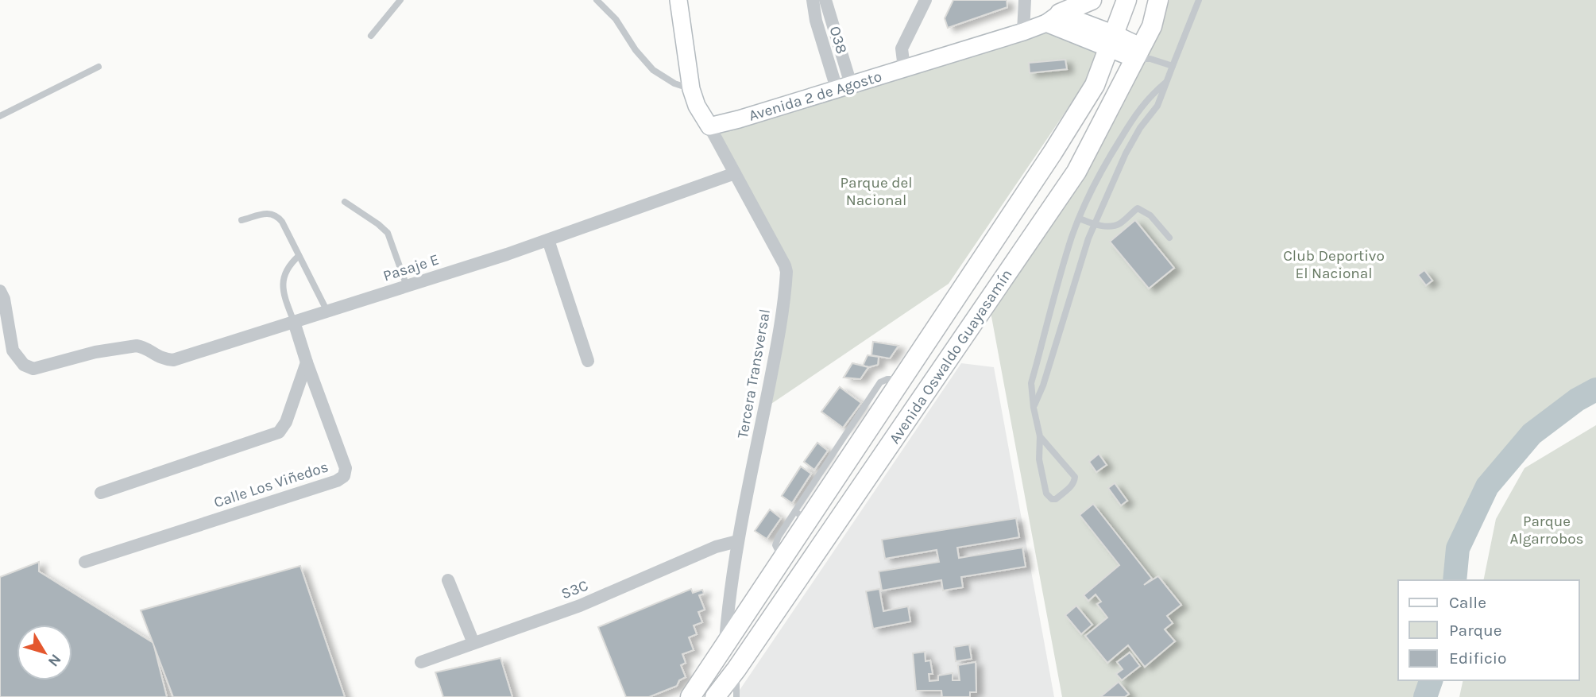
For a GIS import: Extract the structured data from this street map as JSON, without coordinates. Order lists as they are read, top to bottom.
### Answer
{
  "streets": {
    "main road": ["Avenida 2 de Agosto", "Avenida Oswaldo Guayasamín"],
    "street": [
      "O38",
      "Pasaje E",
      "Tercera Transversal",
      "Calle Los Viñedos",
      "S3C"
    ]
  },
  "crossings": [
    ["O38", "Avenida 2 de Agosto"],
    ["Avenida 2 de Agosto", "Tercera Transversal"],
    ["Pasaje E", "Tercera Transversal"],
    ["Pasaje E", "Calle Los Viñedos"],
    ["Avenida Oswaldo Guayasamín", "Tercera Transversal"],
    ["Tercera Transversal", "S3C"]
  ],
  "parks": ["Parque del Nacional", "Club Deportivo El Nacional", "Parque Algarrobos"],
  "legend": ["Calle", "Parque", "Edificio"],
  "north": "bottom right"
}
